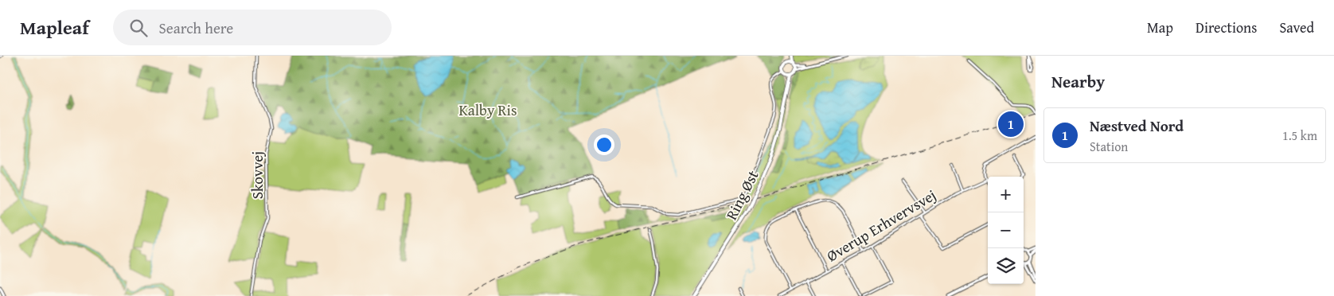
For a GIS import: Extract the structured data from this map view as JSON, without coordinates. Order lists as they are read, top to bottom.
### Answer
{
  "streets": {
    "main road": ["Ring Øst"],
    "street": ["Skovvej", "Øverup Erhvervsvej"]
  },
  "parks": ["Kalby Ris"],
  "page": {
    "header": "Mapleaf",
    "search": "Search here",
    "nav": ["Map", "Directions", "Saved"],
    "heading": "Nearby",
    "list": [
      {
        "mark": "1",
        "name": "Næstved Nord",
        "note": "Station",
        "value": "1.5 km"
      }
    ],
    "pins": "1",
    "map_buttons": ["+", "−"]
  }
}
